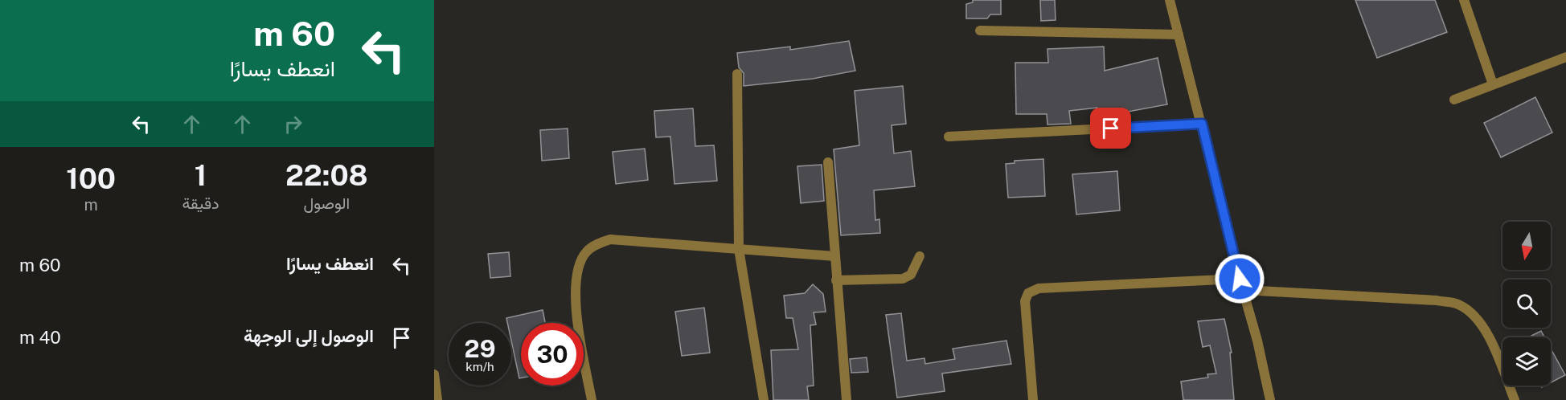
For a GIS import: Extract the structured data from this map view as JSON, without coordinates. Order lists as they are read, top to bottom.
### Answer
{
  "north": "bottom",
  "page": {
    "turn": ["60 m", "انعطف يسارًا"],
    "eta": [
      "22:08",
      "الوصول",
      "1",
      "دقيقة",
      "100",
      "m"
    ],
    "list": [
      {
        "name": "انعطف يسارًا",
        "value": "60 m"
      },
      {
        "name": "الوصول إلى الوجهة",
        "value": "40 m"
      }
    ],
    "speed": "29 km/h",
    "limit": "30"
  }
}
